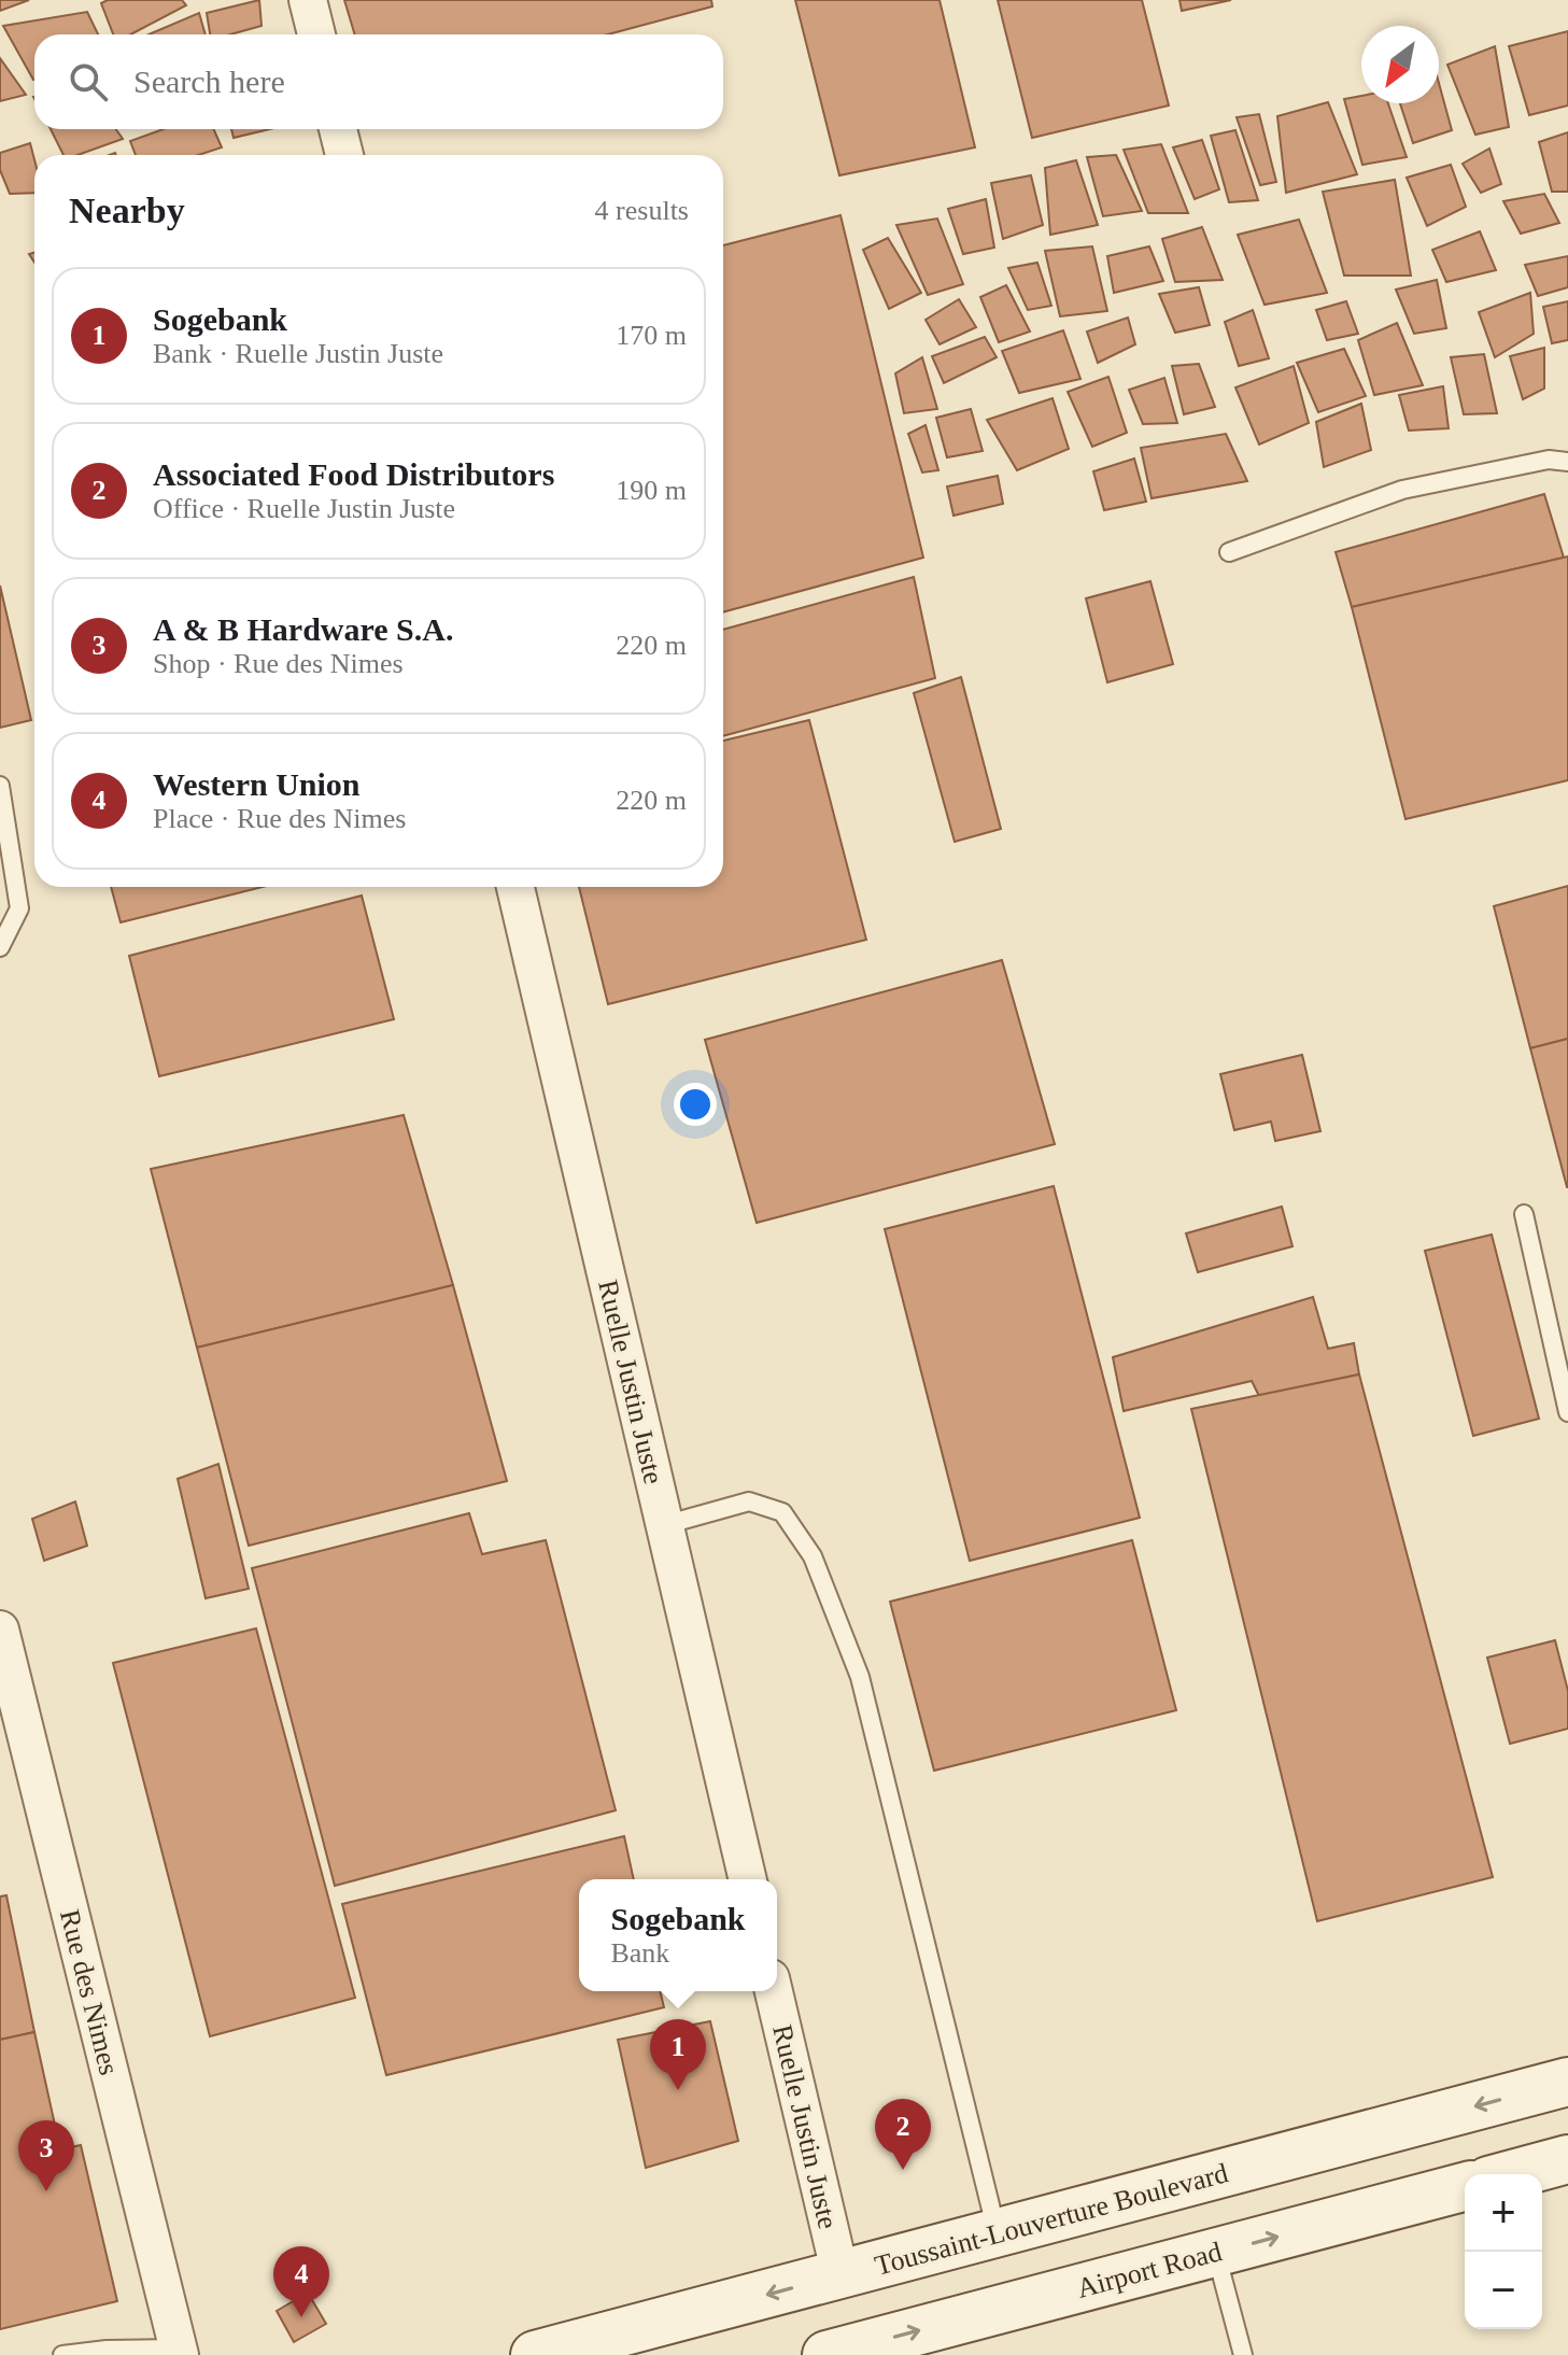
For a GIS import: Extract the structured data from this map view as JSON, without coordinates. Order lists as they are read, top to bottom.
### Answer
{
  "streets": {
    "main road": ["Toussaint-Louverture Boulevard", "Airport Road"],
    "street": ["Ruelle Justin Juste", "Rue des Nimes"]
  },
  "crossings": [
    ["Ruelle Justin Juste", "Toussaint-Louverture Boulevard"]
  ],
  "one_way": ["Toussaint-Louverture Boulevard", "Airport Road"],
  "north": "bottom left",
  "page": {
    "search": "Search here",
    "heading": ["Nearby", "4 results"],
    "list": [
      {
        "mark": "1",
        "name": "Sogebank",
        "note": "Bank · Ruelle Justin Juste",
        "value": "170 m"
      },
      {
        "mark": "2",
        "name": "Associated Food Distributors",
        "note": "Office · Ruelle Justin Juste",
        "value": "190 m"
      },
      {
        "mark": "3",
        "name": "A & B Hardware S.A.",
        "note": "Shop · Rue des Nimes",
        "value": "220 m"
      },
      {
        "mark": "4",
        "name": "Western Union",
        "note": "Place · Rue des Nimes",
        "value": "220 m"
      }
    ],
    "popup": ["Sogebank", "Bank"],
    "pins": [
      "1",
      "2",
      "3",
      "4"
    ],
    "map_buttons": ["+", "−"]
  }
}
